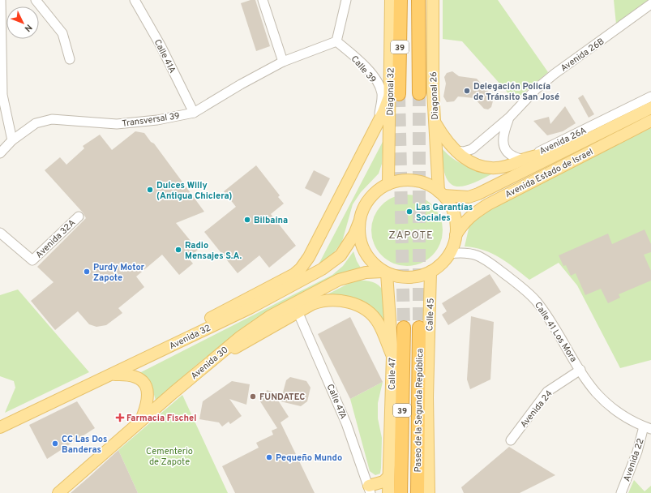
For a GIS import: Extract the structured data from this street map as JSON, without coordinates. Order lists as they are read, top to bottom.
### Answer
{
  "streets": {
    "highway": ["39", "Paseo de la Segunda República"],
    "main road": [
      "Diagonal 32",
      "Diagonal 26",
      "Avenida Estado de Israel",
      "Calle 45",
      "Avenida 32",
      "Avenida 30",
      "Calle 47"
    ],
    "street": [
      "Avenida 26B",
      "Calle 41A",
      "Calle 39",
      "Transversal 39",
      "Avenida 26A",
      "Avenida 32A",
      "Calle 41 Los Mora",
      "Calle 47A",
      "Avenida 24",
      "Avenida 22"
    ]
  },
  "crossings": [
    ["39", "Diagonal 32"],
    ["Calle 41A", "Transversal 39"],
    ["Calle 39", "Transversal 39"],
    ["Diagonal 32", "Diagonal 26"],
    ["Diagonal 32", "Avenida Estado de Israel"],
    ["Diagonal 32", "Calle 45"],
    ["Diagonal 32", "Calle 41 Los Mora"],
    ["Diagonal 32", "Avenida 32"],
    ["Diagonal 32", "Avenida 30"],
    ["Diagonal 32", "Calle 47"],
    ["Diagonal 26", "Avenida Estado de Israel"],
    ["Diagonal 26", "Calle 45"],
    ["Diagonal 26", "Calle 41 Los Mora"],
    ["Diagonal 26", "Avenida 32"],
    ["Diagonal 26", "Avenida 30"],
    ["Diagonal 26", "Calle 47"],
    ["Avenida Estado de Israel", "Calle 45"],
    ["Avenida Estado de Israel", "Calle 41 Los Mora"],
    ["Avenida Estado de Israel", "Avenida 32"],
    ["Avenida Estado de Israel", "Avenida 30"],
    ["Avenida Estado de Israel", "Calle 47"],
    ["Calle 45", "Calle 41 Los Mora"],
    ["Calle 45", "Avenida 32"],
    ["Calle 45", "Avenida 30"],
    ["Calle 45", "Calle 47"],
    ["Calle 41 Los Mora", "Avenida 32"],
    ["Calle 41 Los Mora", "Avenida 30"],
    ["Calle 41 Los Mora", "Calle 47"],
    ["Calle 41 Los Mora", "Avenida 24"],
    ["Calle 41 Los Mora", "Avenida 22"],
    ["Avenida 32", "Avenida 30"],
    ["Avenida 32", "Calle 47"],
    ["Avenida 30", "Calle 47"]
  ],
  "districts": ["ZAPOTE"],
  "parks": ["Cementerio de Zapote"],
  "places": {
    "other": [
      "Delegación Policía de Tránsito San José",
      "Dulces Willy (Antigua Chiclera)",
      "Las Garantías Sociales",
      "Bilbaina",
      "Radio Mensajes S.A.",
      "Purdy Motor Zapote",
      "FUNDATEC",
      "CC Las Dos Banderas",
      "Pequeño Mundo"
    ],
    "health": ["Farmacia Fischel"]
  },
  "north": "bottom right"
}
